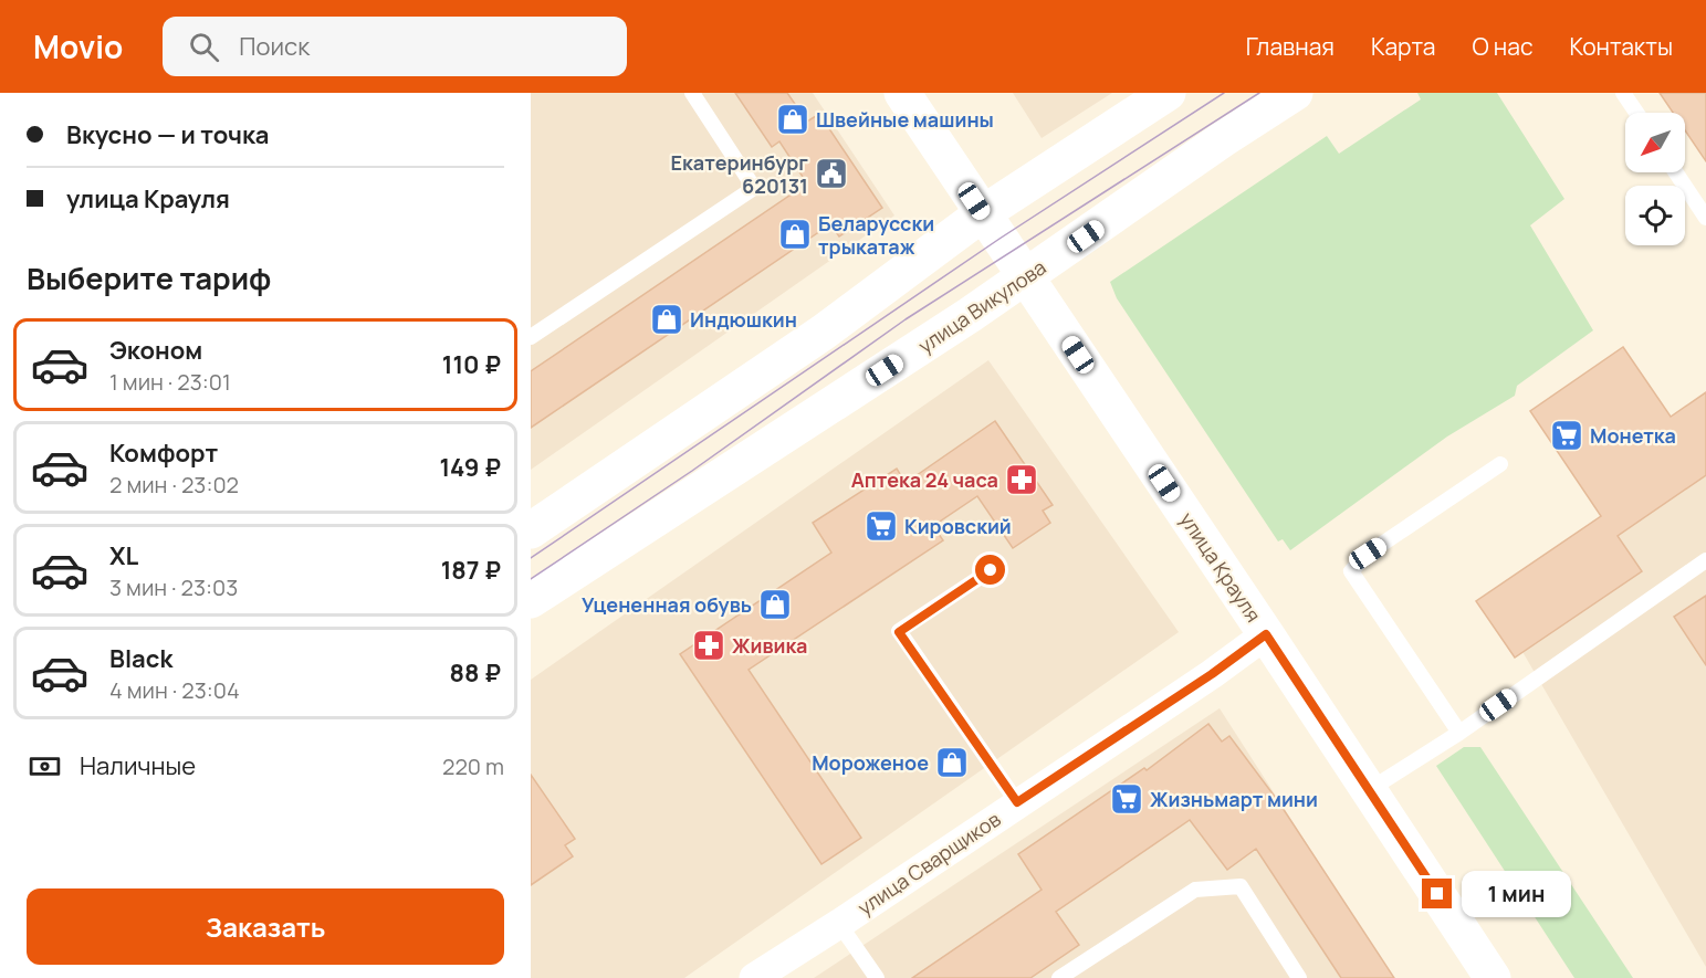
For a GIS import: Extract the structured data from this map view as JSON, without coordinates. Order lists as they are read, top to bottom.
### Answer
{
  "streets": {
    "street": ["улица Викулова", "улица Крауля", "улица Сварщиков"]
  },
  "crossings": [
    ["улица Викулова", "улица Крауля"],
    ["улица Крауля", "улица Сварщиков"]
  ],
  "places": {
    "shop": [
      "Швейные машины",
      "Беларусски трыкатаж",
      "Индюшкин",
      "Уцененная обувь",
      "Мороженое"
    ],
    "public building": ["Екатеринбург 620131"],
    "supermarket": ["Монетка", "Кировский", "Жизньмарт мини"],
    "pharmacy": ["Аптека 24 часа", "Живика"]
  },
  "north": "bottom left",
  "page": {
    "header": "Movio",
    "search": "Поиск",
    "nav": [
      "Главная",
      "Карта",
      "О нас",
      "Контакты"
    ],
    "banner": ["Вкусно — и точка", "улица Крауля"],
    "heading": "Выберите тариф",
    "list": [
      {
        "name": "Эконом",
        "note": "1 мин · 23:01",
        "value": "110 ₽"
      },
      {
        "name": "Комфорт",
        "note": "2 мин · 23:02",
        "value": "149 ₽"
      },
      {
        "name": "XL",
        "note": "3 мин · 23:03",
        "value": "187 ₽"
      },
      {
        "name": "Black",
        "note": "4 мин · 23:04",
        "value": "88 ₽"
      }
    ],
    "pay": ["Наличные", "220 m"],
    "bubble": "1 мин",
    "buttons": "Заказать"
  }
}
